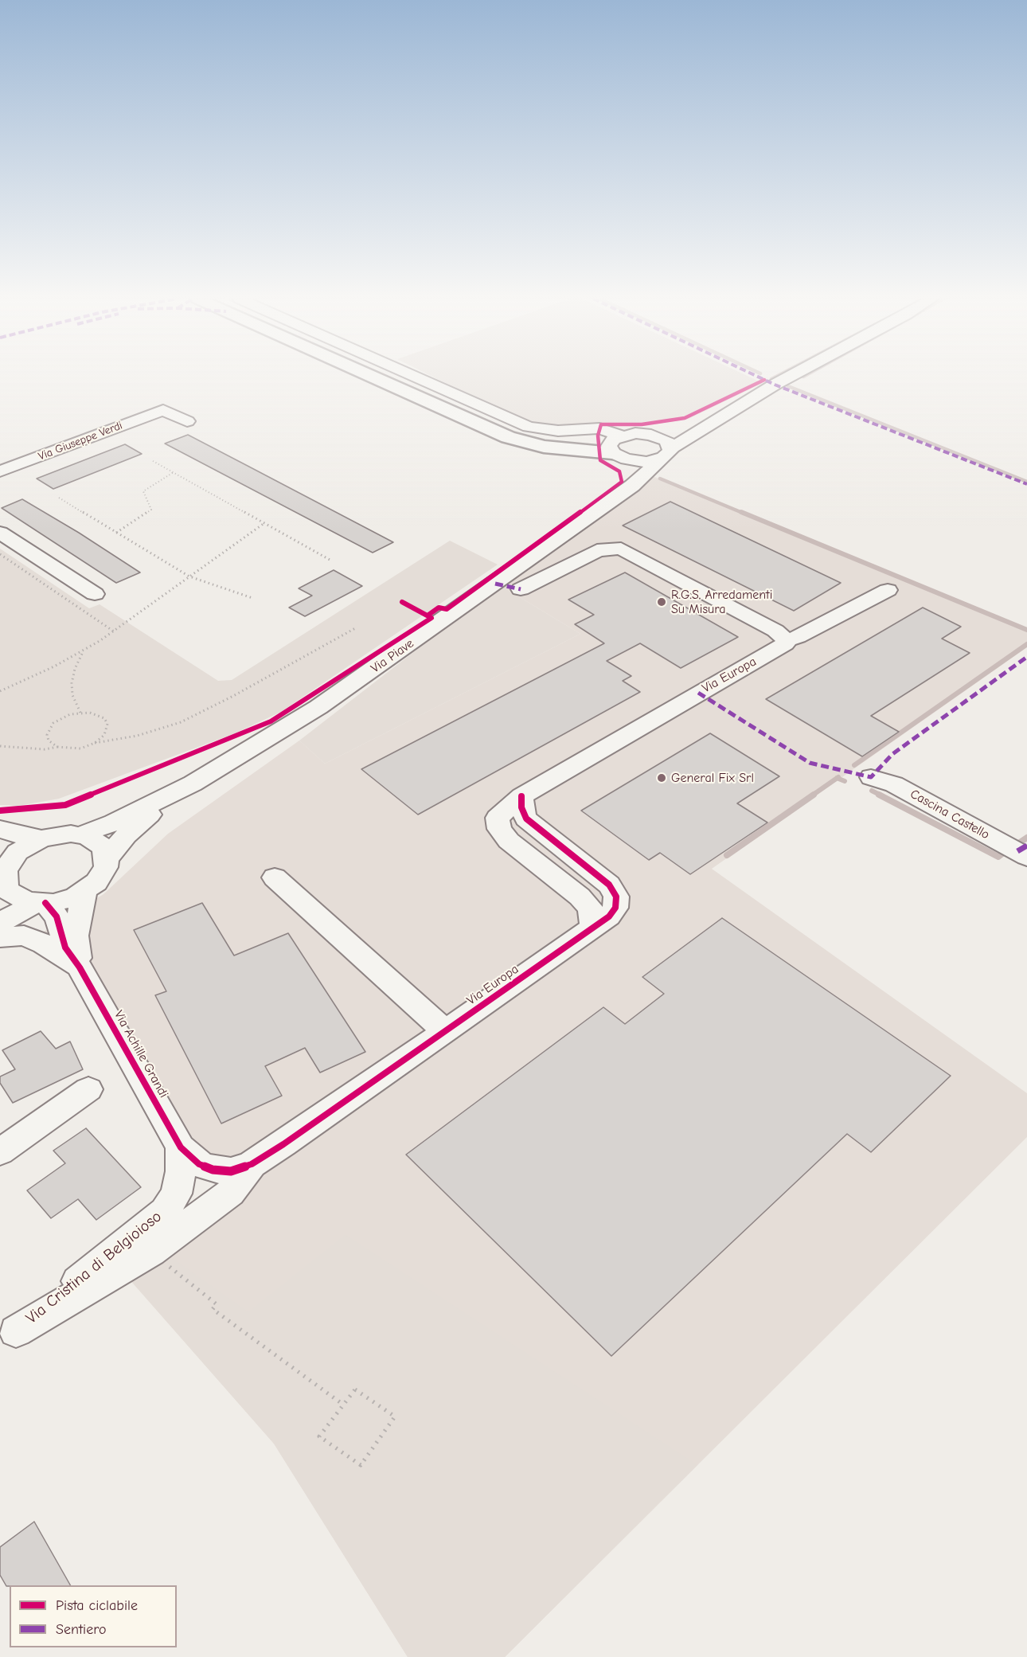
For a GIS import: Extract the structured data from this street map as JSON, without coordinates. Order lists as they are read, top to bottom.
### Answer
{
  "streets": {
    "street": [
      "Via Giuseppe Verdi",
      "Via Piave",
      "Via Europa",
      "Cascina Castello",
      "Via Achille Grandi",
      "Via Cristina di Belgioioso"
    ]
  },
  "crossings": [
    ["Via Piave", "Via Achille Grandi"],
    ["Via Europa", "Via Cristina di Belgioioso"],
    ["Via Achille Grandi", "Via Cristina di Belgioioso"]
  ],
  "places": ["R.G.S. Arredamenti Su Misura", "General Fix Srl"],
  "legend": ["Pista ciclabile", "Sentiero"]
}
